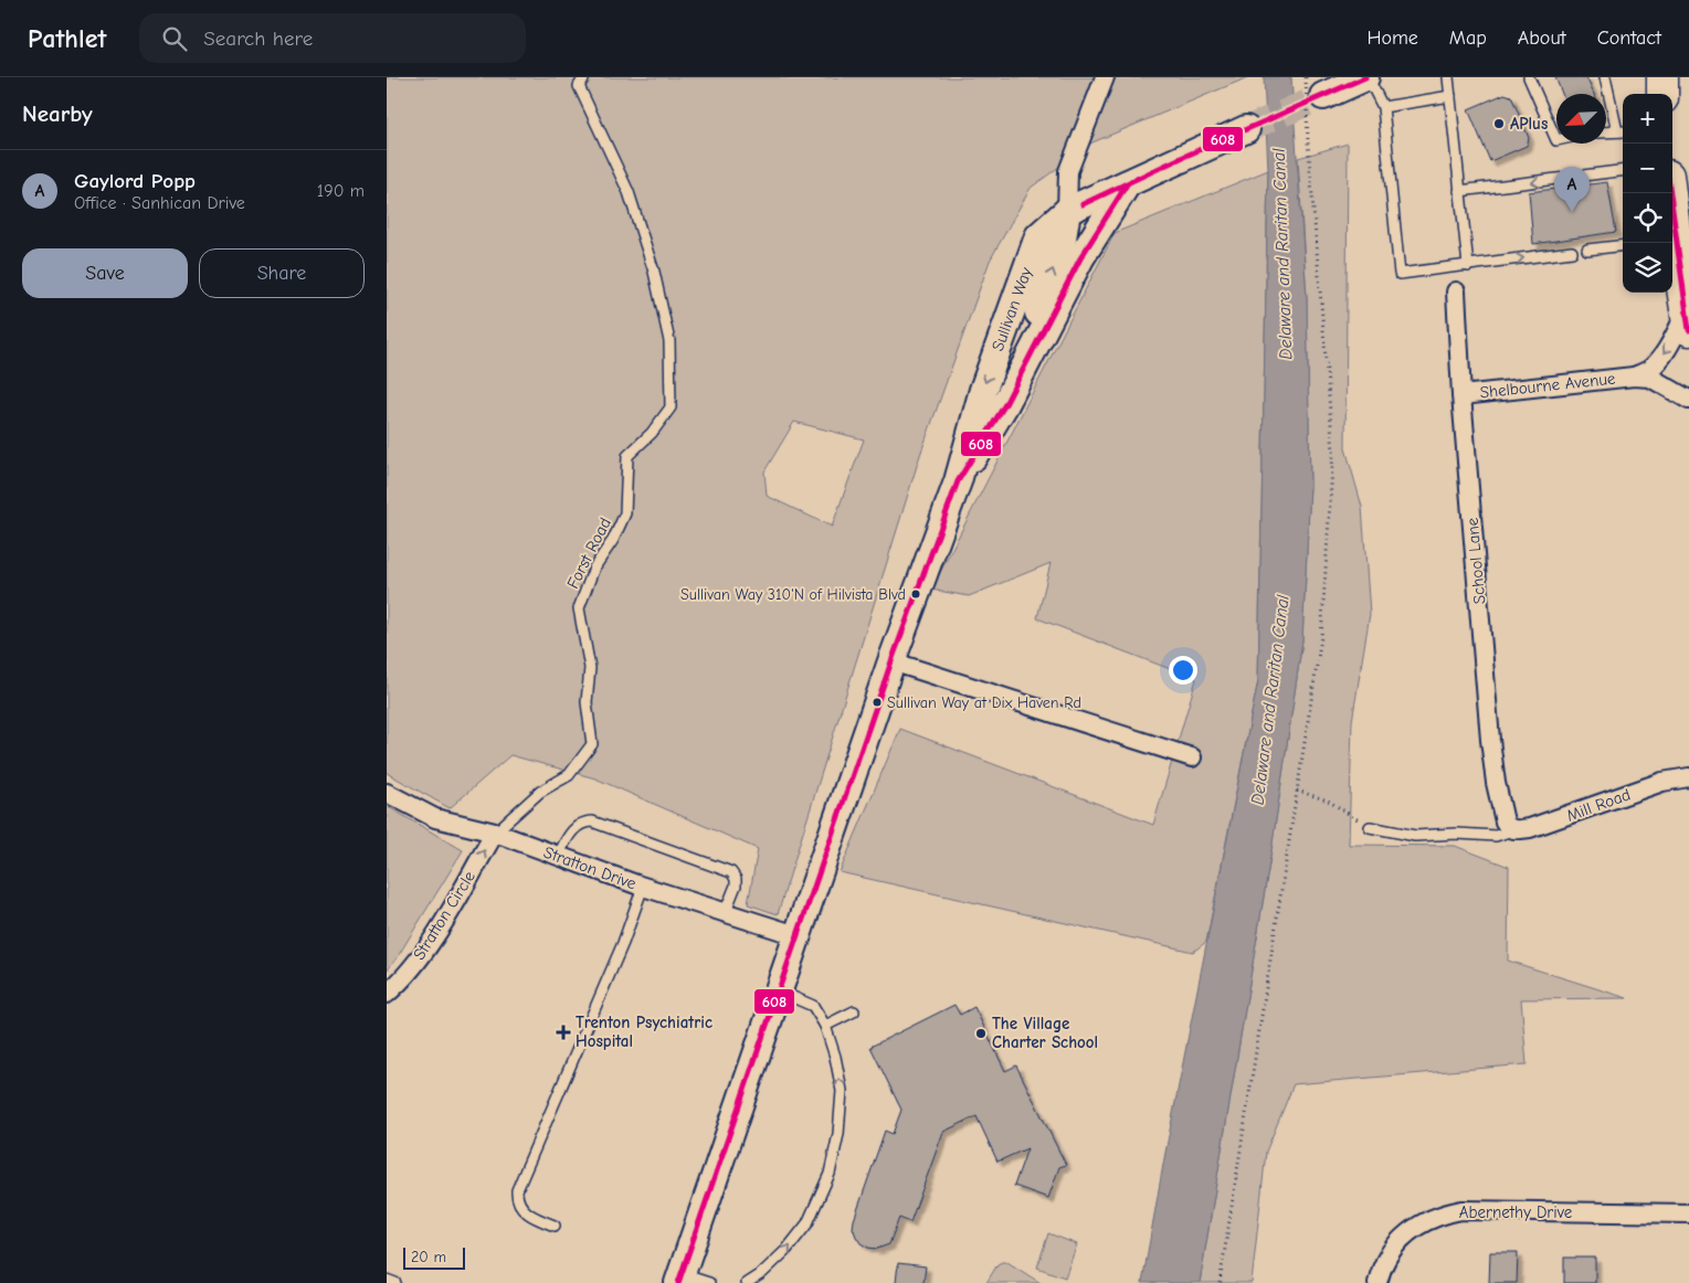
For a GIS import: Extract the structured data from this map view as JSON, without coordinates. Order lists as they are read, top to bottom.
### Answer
{
  "streets": {
    "main road": ["Sullivan Way"],
    "street": [
      "Shelbourne Avenue",
      "School Lane",
      "Mill Road",
      "Stratton Drive",
      "Stratton Circle",
      "Abernethy Drive"
    ],
    "lane": ["Forst Road"]
  },
  "crossings": [
    ["Sullivan Way", "Stratton Drive"],
    ["Shelbourne Avenue", "School Lane"],
    ["Forst Road", "Stratton Drive"],
    ["Forst Road", "Stratton Circle"],
    ["School Lane", "Mill Road"],
    ["Stratton Drive", "Stratton Circle"]
  ],
  "one_way": ["Stratton Circle"],
  "water": ["Delaware and Raritan Canal"],
  "places": {
    "other": [
      "APlus",
      "Sullivan Way 310'N of Hilvista Blvd",
      "Sullivan Way at Dix Haven Rd",
      "The Village Charter School"
    ],
    "health": ["Trenton Psychiatric Hospital"]
  },
  "lines": ["transit line 608"],
  "scale_bar": "20 m",
  "north": "bottom left",
  "page": {
    "header": "Pathlet",
    "search": "Search here",
    "nav": [
      "Home",
      "Map",
      "About",
      "Contact"
    ],
    "heading": "Nearby",
    "map_buttons": ["+", "−"],
    "list": [
      {
        "mark": "A",
        "name": "Gaylord Popp",
        "note": "Office · Sanhican Drive",
        "value": "190 m"
      }
    ],
    "pins": "A",
    "buttons": ["Save", "Share"],
    "scale": "20 m"
  }
}
